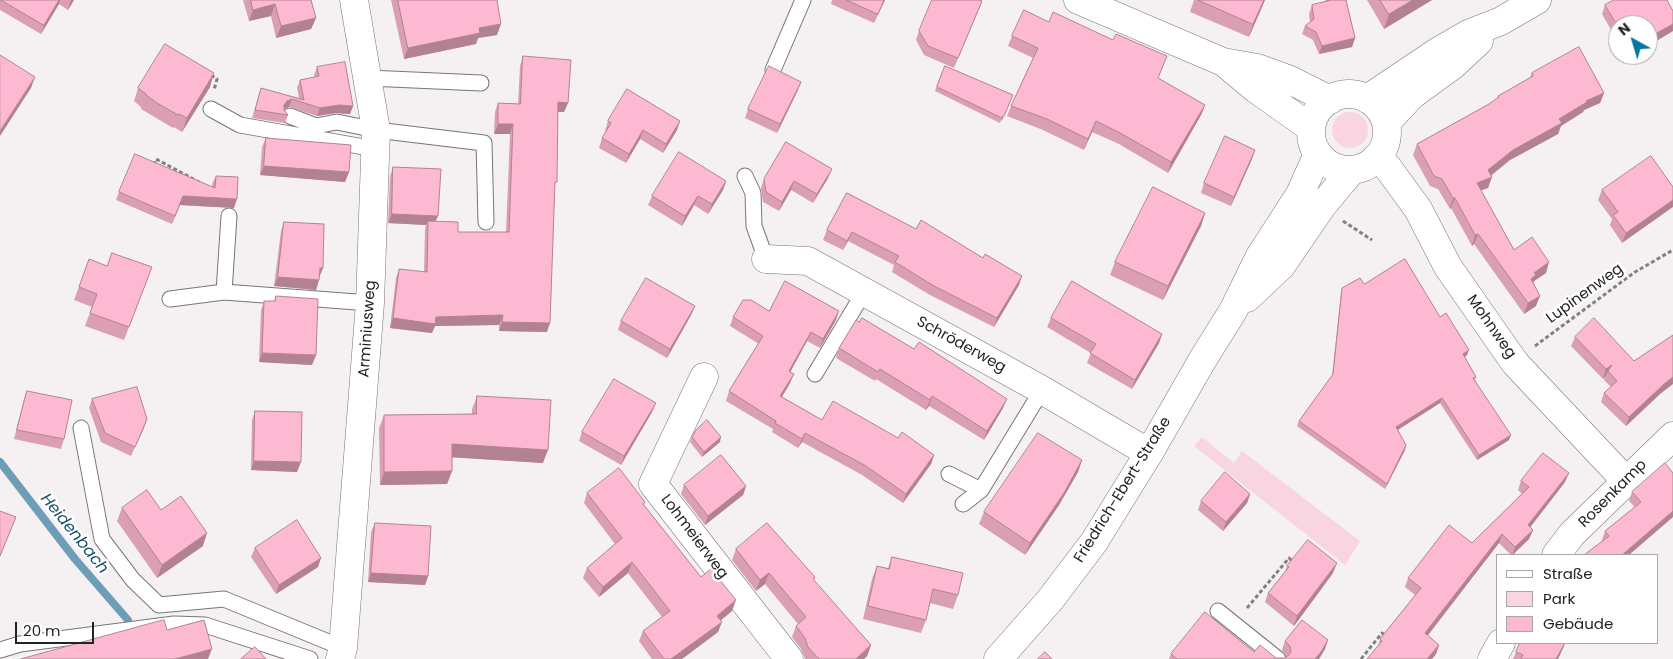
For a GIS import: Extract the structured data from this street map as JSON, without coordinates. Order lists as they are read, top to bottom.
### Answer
{
  "streets": {
    "street": [
      "Mohnweg",
      "Arminiusweg",
      "Schröderweg",
      "Friedrich-Ebert-Straße",
      "Rosenkamp",
      "Lohmeierweg"
    ],
    "path": ["Lupinenweg"]
  },
  "crossings": [
    ["Lupinenweg", "Mohnweg"],
    ["Mohnweg", "Friedrich-Ebert-Straße"],
    ["Mohnweg", "Rosenkamp"],
    ["Schröderweg", "Friedrich-Ebert-Straße"]
  ],
  "water": ["Heidenbach"],
  "legend": ["Straße", "Park", "Gebäude"],
  "scale_bar": "20 m",
  "north": "top left"
}
